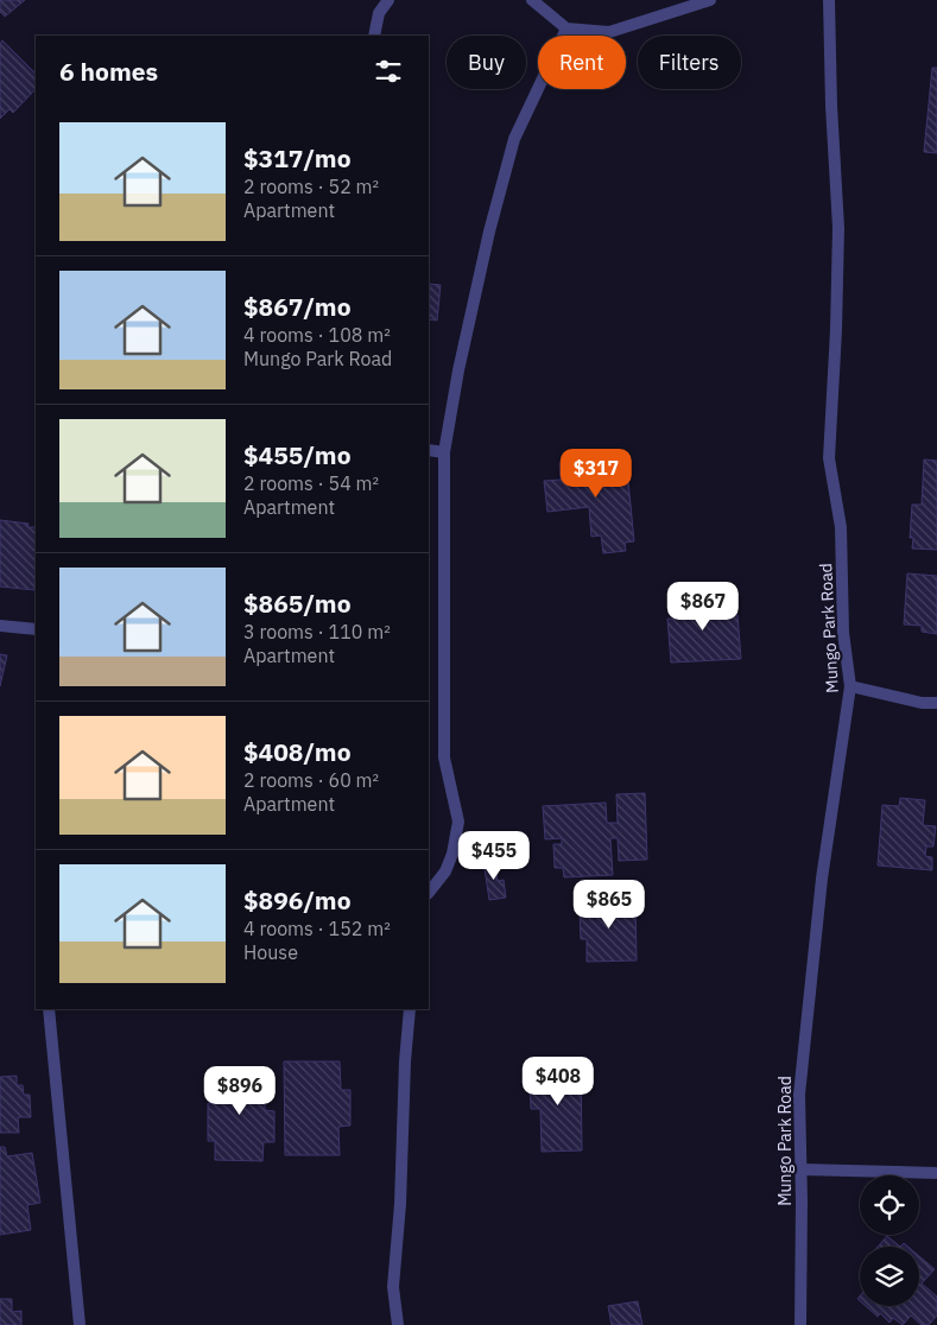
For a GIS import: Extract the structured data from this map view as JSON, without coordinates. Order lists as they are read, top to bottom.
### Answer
{
  "streets": {
    "street": ["Mungo Park Road"]
  },
  "page": {
    "chip": ["Buy", "Rent", "Filters"],
    "heading": "6 homes",
    "list": [
      {
        "name": "$317/mo",
        "note": "2 rooms · 52 m² · Apartment"
      },
      {
        "name": "$867/mo",
        "note": "4 rooms · 108 m² · Mungo Park Road"
      },
      {
        "name": "$455/mo",
        "note": "2 rooms · 54 m² · Apartment"
      },
      {
        "name": "$865/mo",
        "note": "3 rooms · 110 m² · Apartment"
      },
      {
        "name": "$408/mo",
        "note": "2 rooms · 60 m² · Apartment"
      },
      {
        "name": "$896/mo",
        "note": "4 rooms · 152 m² · House"
      }
    ],
    "price": [
      "$317",
      "$867",
      "$455",
      "$865",
      "$408",
      "$896"
    ]
  }
}
